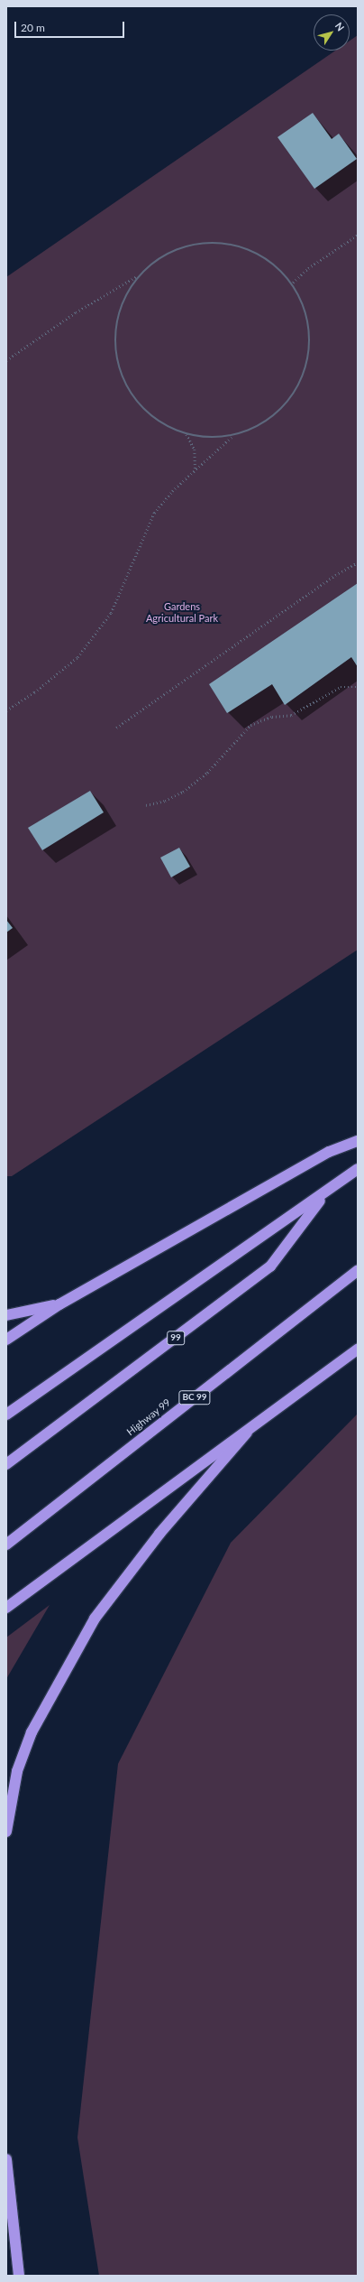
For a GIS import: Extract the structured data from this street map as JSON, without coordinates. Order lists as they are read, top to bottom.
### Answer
{
  "streets": {
    "highway": ["99", "BC 99", "Highway 99"]
  },
  "parks": ["Gardens Agricultural Park"],
  "scale_bar": "20 m",
  "north": "top right"
}
